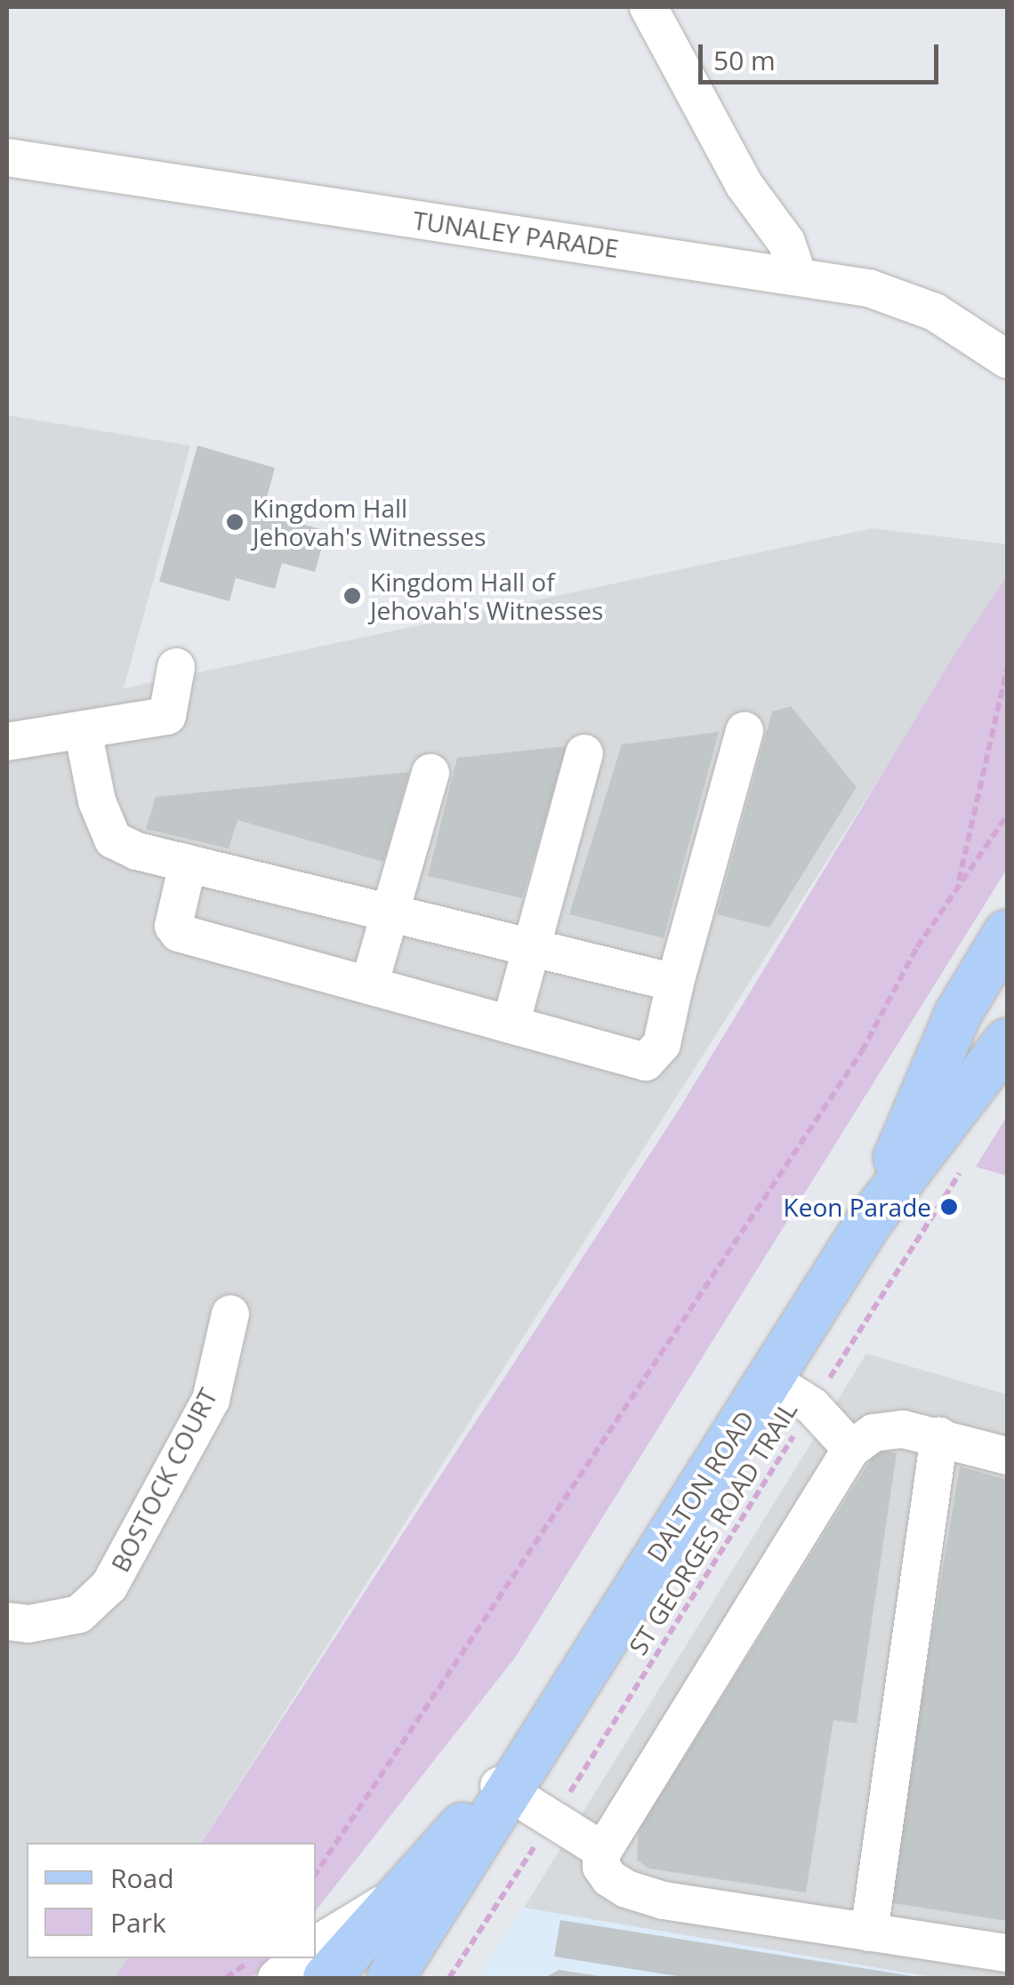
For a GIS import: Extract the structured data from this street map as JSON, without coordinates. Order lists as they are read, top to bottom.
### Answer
{
  "streets": {
    "main road": ["DALTON ROAD"],
    "street": ["TUNALEY PARADE", "BOSTOCK COURT"],
    "path": ["ST GEORGES ROAD TRAIL"]
  },
  "places": ["Kingdom Hall Jehovah's Witnesses", "Kingdom Hall of Jehovah's Witnesses", "Keon Parade"],
  "legend": ["Road", "Park"],
  "scale_bar": "50 m"
}
